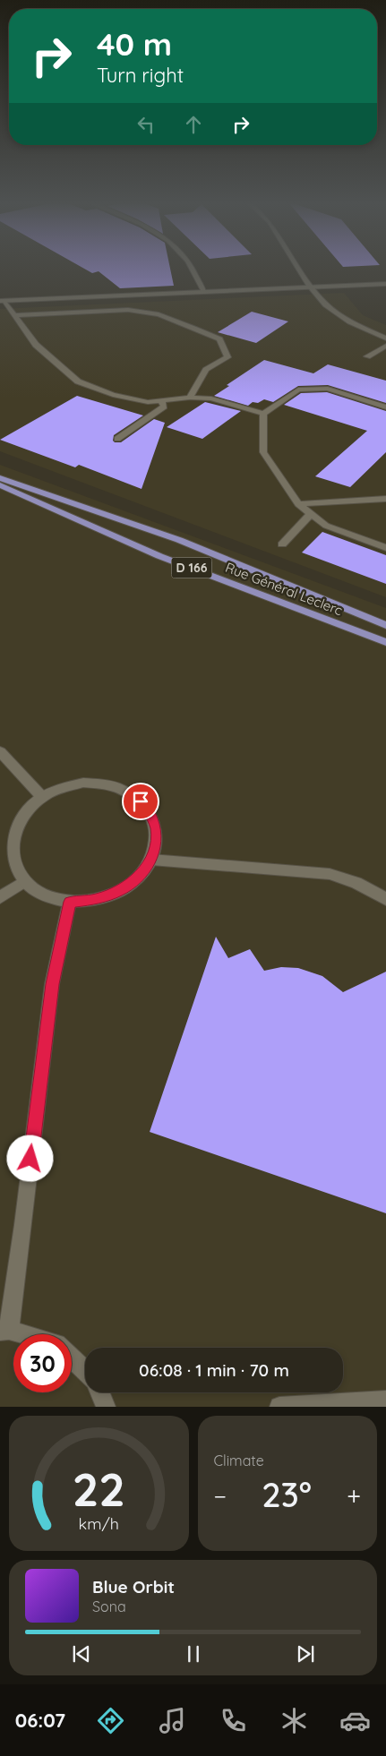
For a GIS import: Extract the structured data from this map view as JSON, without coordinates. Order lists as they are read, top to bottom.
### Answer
{
  "streets": {
    "main road": ["D 166", "Rue Général Leclerc"]
  },
  "page": {
    "turn": ["40 m", "Turn right"],
    "limit": "30",
    "trip": "06:08 · 1 min · 70 m",
    "tile": "Climate",
    "heat": ["−", "23°", "+"],
    "song": ["Blue Orbit", "Sona"],
    "tabs": "06:07",
    "gauge": ["22", "km/h"]
  }
}
